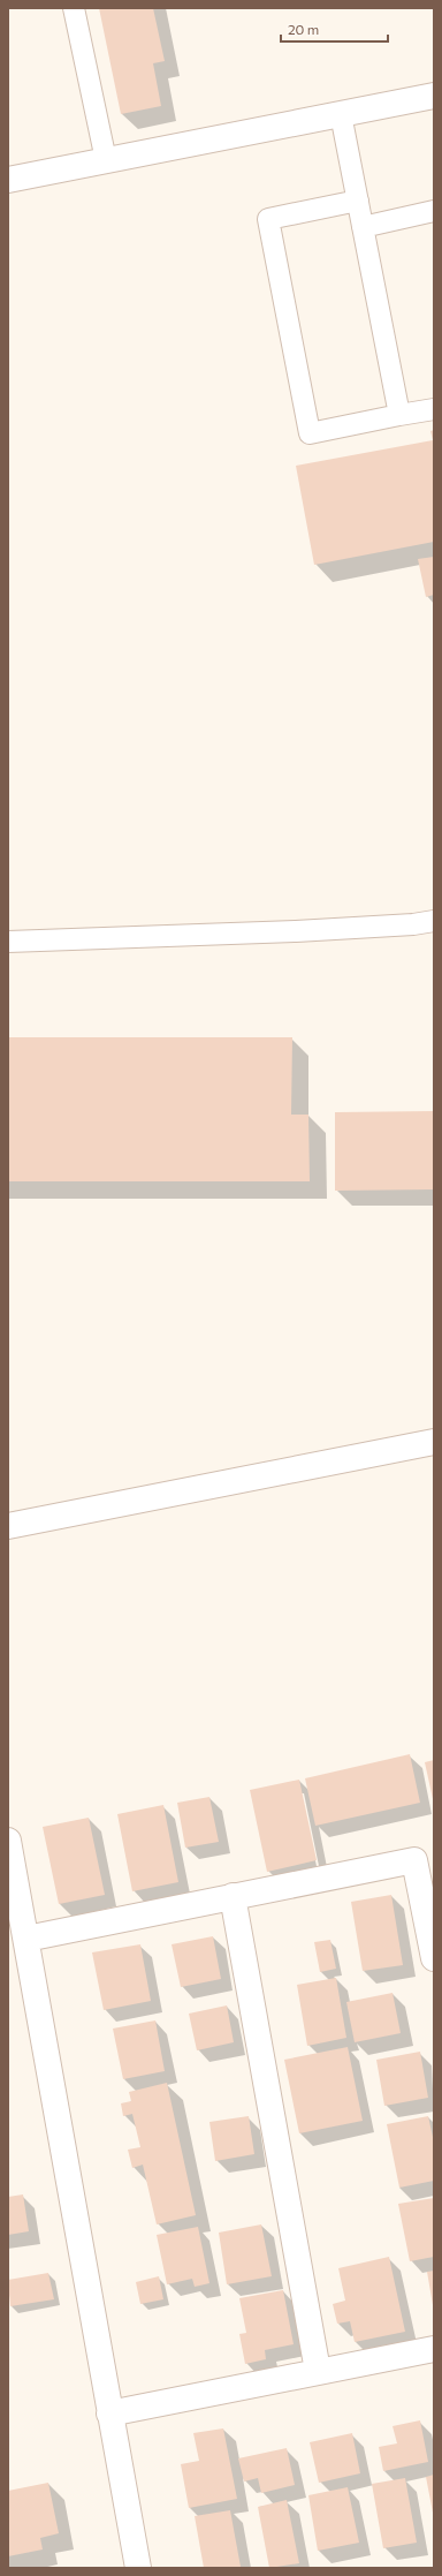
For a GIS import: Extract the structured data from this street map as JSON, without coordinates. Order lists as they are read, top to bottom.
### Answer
{
  "scale_bar": "20 m"
}
